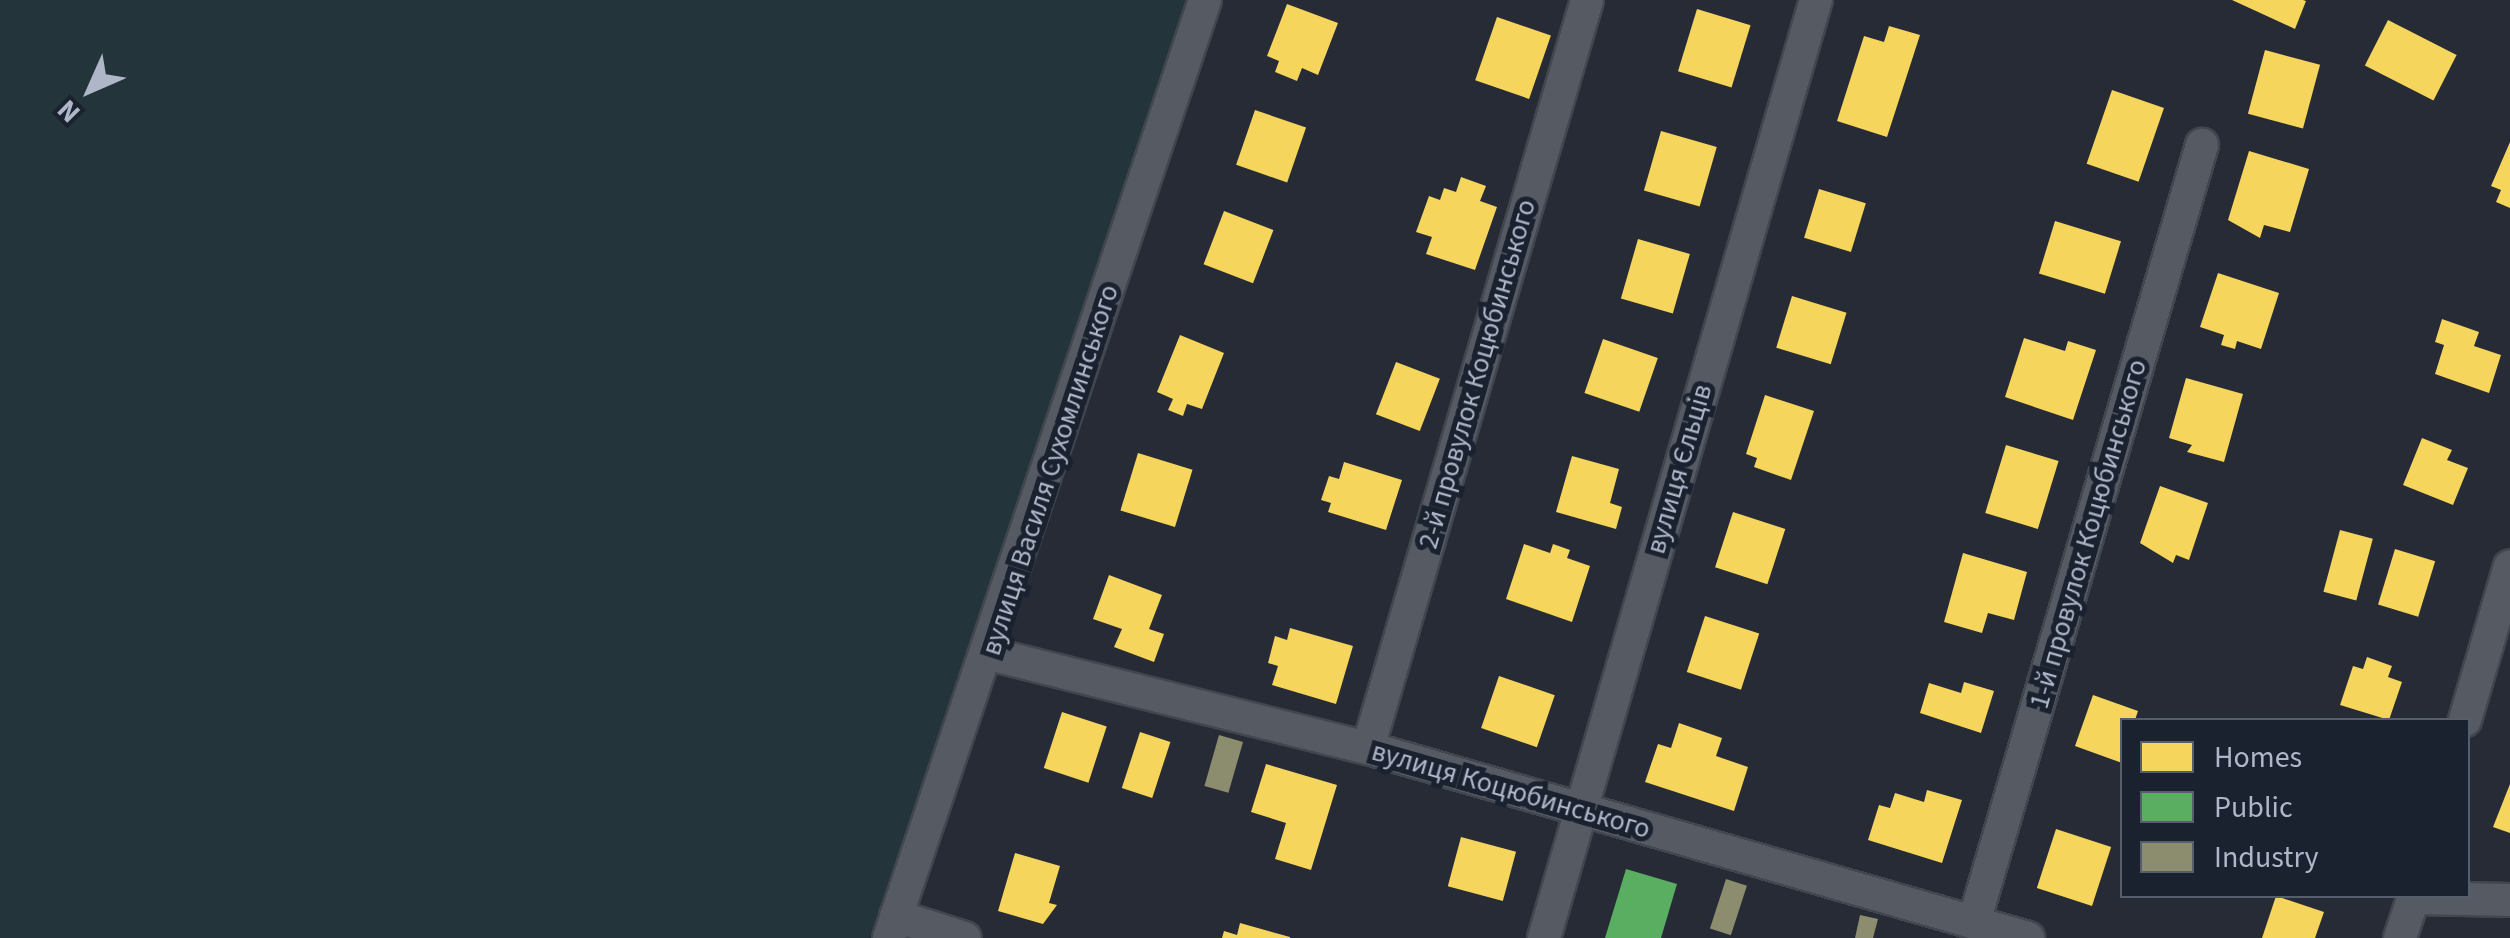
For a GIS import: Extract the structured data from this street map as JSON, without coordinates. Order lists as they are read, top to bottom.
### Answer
{
  "streets": {
    "street": [
      "2-й провулок Коцюбинського",
      "вулиця Єльців",
      "вулиця Василя Сухомлинського",
      "1-й провулок Коцюбинського",
      "вулиця Коцюбинського"
    ]
  },
  "crossings": [
    ["2-й провулок Коцюбинського", "вулиця Коцюбинського"],
    ["вулиця Єльців", "вулиця Коцюбинського"],
    ["вулиця Василя Сухомлинського", "вулиця Коцюбинського"],
    ["1-й провулок Коцюбинського", "вулиця Коцюбинського"]
  ],
  "legend": ["Homes", "Public", "Industry"],
  "north": "bottom left"
}
